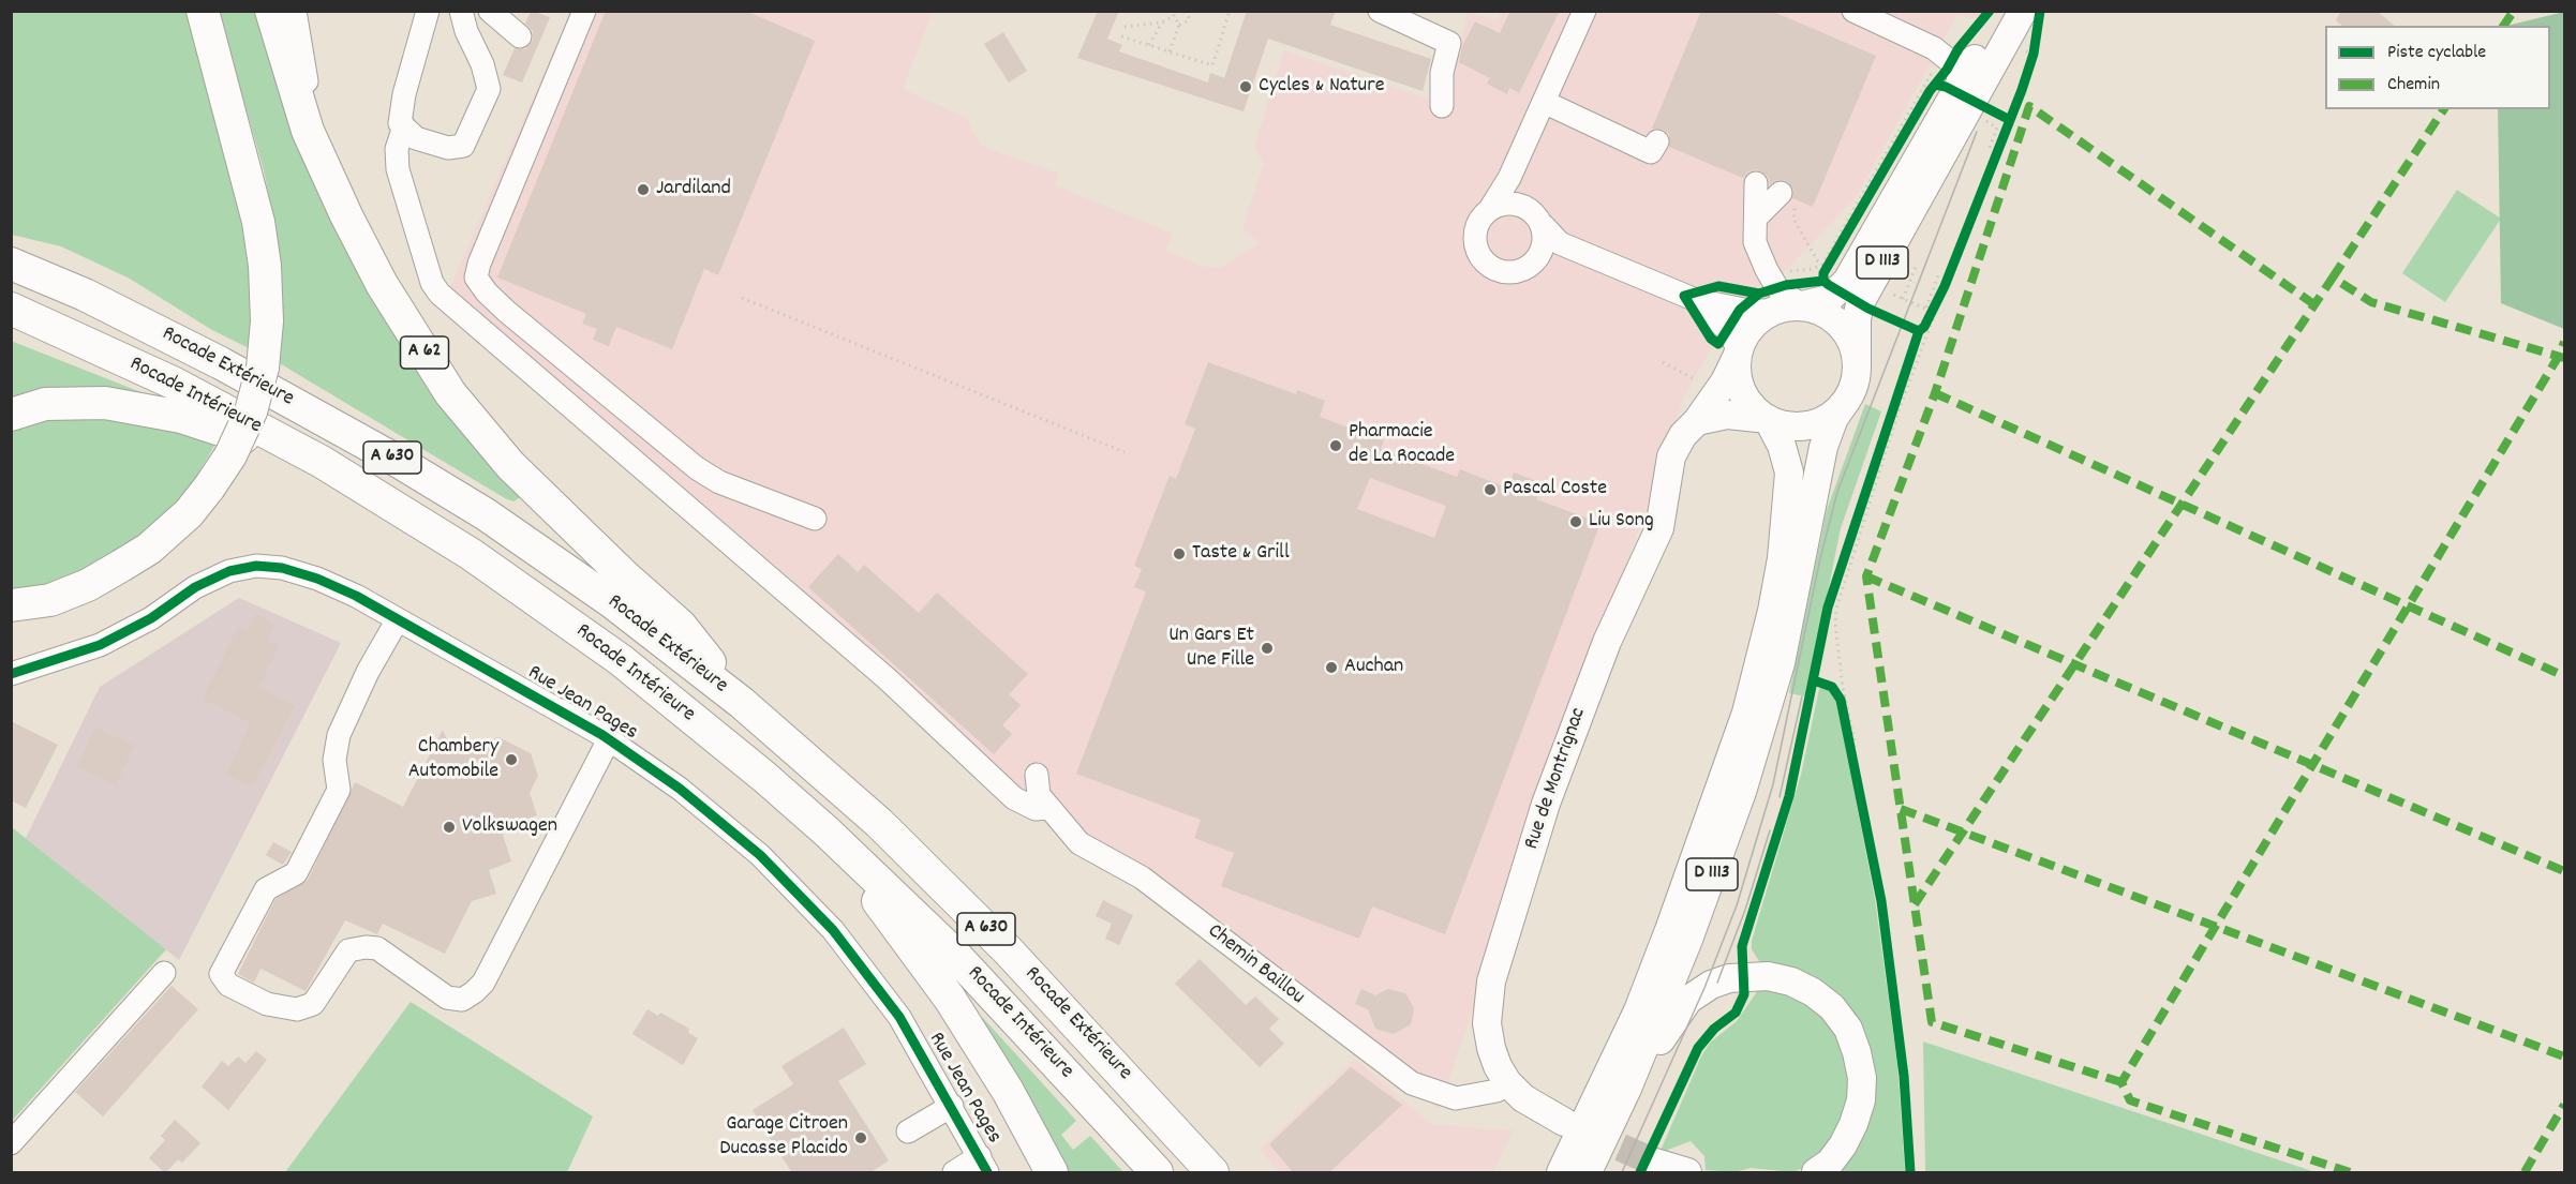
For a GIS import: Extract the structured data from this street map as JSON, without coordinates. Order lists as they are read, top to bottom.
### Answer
{
  "streets": {
    "highway": [
      "A 62",
      "Rocade Extérieure",
      "Rocade Intérieure",
      "A 630"
    ],
    "main road": ["D 1113", "Rue de Montrignac"],
    "street": ["Rue Jean Pages", "Chemin Baillou"]
  },
  "crossings": [
    ["D 1113", "Rue de Montrignac"],
    ["A 62", "Rocade Extérieure"],
    ["Rue de Montrignac", "Chemin Baillou"]
  ],
  "places": [
    "Cycles & Nature",
    "Jardiland",
    "Pharmacie de La Rocade",
    "Pascal Coste",
    "Liu Song",
    "Taste & Grill",
    "Un Gars Et Une Fille",
    "Auchan",
    "Chambery Automobile",
    "Volkswagen",
    "Garage Citroen Ducasse Placido"
  ],
  "legend": ["Piste cyclable", "Chemin"]
}
